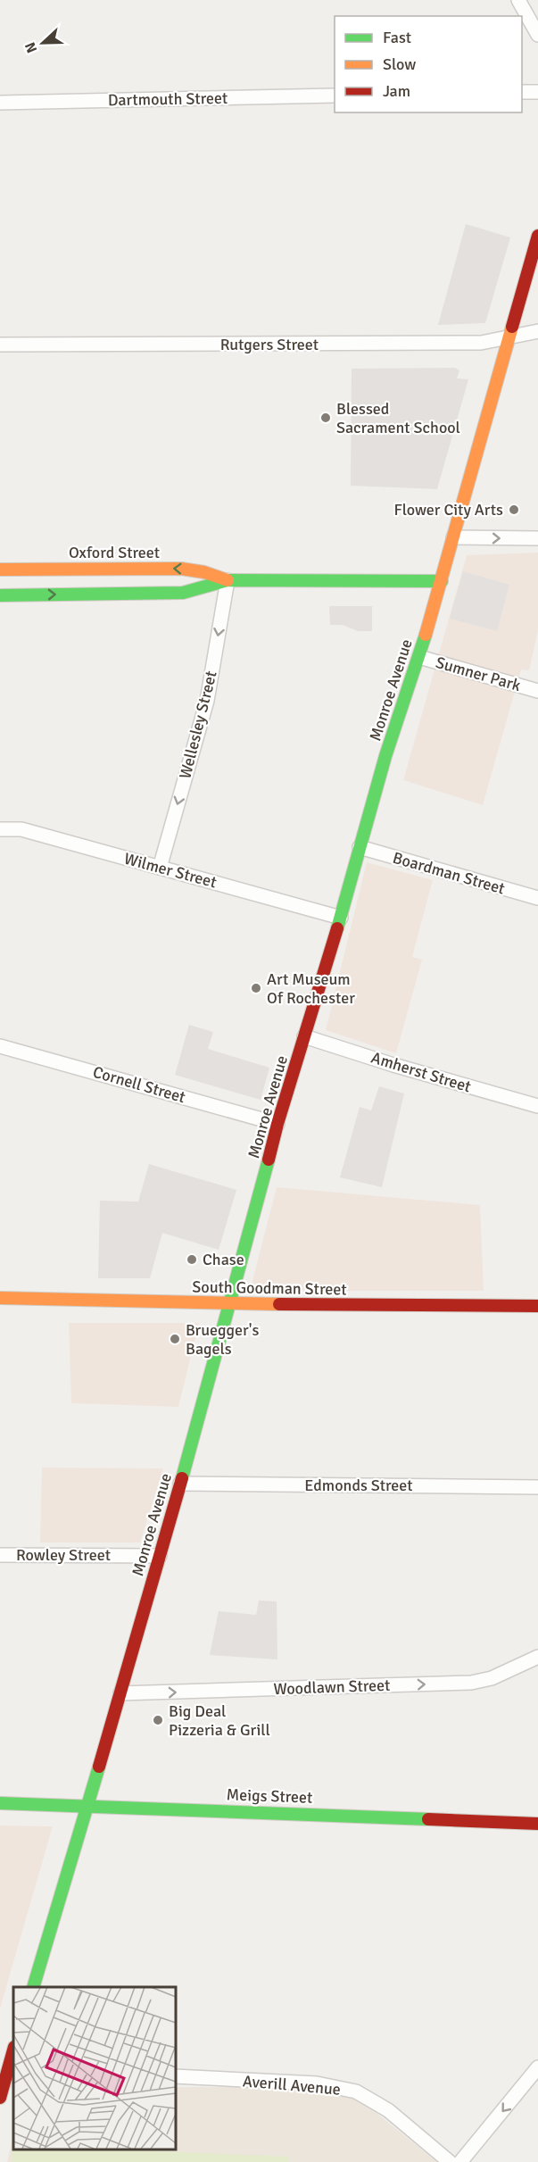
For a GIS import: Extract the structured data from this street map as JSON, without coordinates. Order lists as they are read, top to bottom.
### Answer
{
  "streets": {
    "main road": [
      "Oxford Street",
      "Monroe Avenue",
      "South Goodman Street",
      "Meigs Street"
    ],
    "street": [
      "Dartmouth Street",
      "Rutgers Street",
      "Sumner Park",
      "Wellesley Street",
      "Wilmer Street",
      "Boardman Street",
      "Amherst Street",
      "Cornell Street",
      "Edmonds Street",
      "Rowley Street",
      "Woodlawn Street",
      "Averill Avenue"
    ]
  },
  "crossings": [
    ["Rutgers Street", "Monroe Avenue"],
    ["Oxford Street", "Monroe Avenue"],
    ["Oxford Street", "Wellesley Street"],
    ["Sumner Park", "Monroe Avenue"],
    ["Monroe Avenue", "Wilmer Street"],
    ["Monroe Avenue", "Boardman Street"],
    ["Monroe Avenue", "Amherst Street"],
    ["Monroe Avenue", "Cornell Street"],
    ["Monroe Avenue", "South Goodman Street"],
    ["Monroe Avenue", "Edmonds Street"],
    ["Monroe Avenue", "Rowley Street"],
    ["Monroe Avenue", "Woodlawn Street"],
    ["Monroe Avenue", "Meigs Street"],
    ["Wellesley Street", "Wilmer Street"]
  ],
  "one_way": ["Wellesley Street", "Woodlawn Street"],
  "places": [
    "Blessed Sacrament School",
    "Flower City Arts",
    "Art Museum Of Rochester",
    "Chase",
    "Bruegger's Bagels",
    "Big Deal Pizzeria & Grill"
  ],
  "legend": ["Fast", "Slow", "Jam"],
  "north": "left"
}
